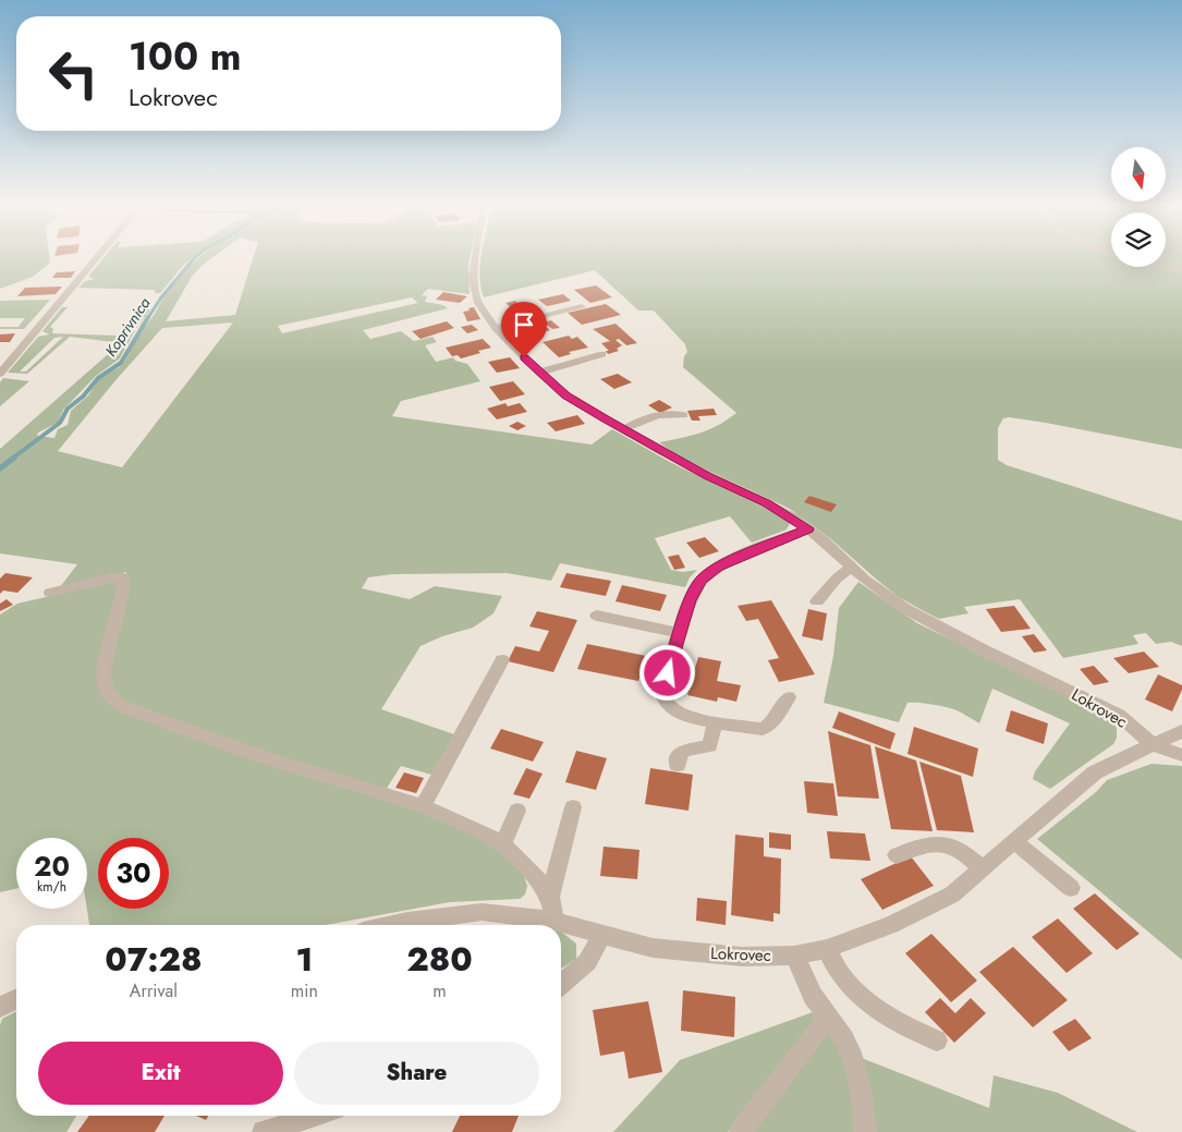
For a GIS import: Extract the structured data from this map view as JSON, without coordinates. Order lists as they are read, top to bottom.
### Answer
{
  "streets": {
    "street": ["Lokrovec"]
  },
  "water": ["Koprivnica"],
  "north": "bottom",
  "page": {
    "turn": ["100 m", "Lokrovec"],
    "speed": "20 km/h",
    "limit": "30",
    "eta": [
      "07:28",
      "Arrival",
      "1",
      "min",
      "280",
      "m"
    ],
    "buttons": ["Exit", "Share"]
  }
}
